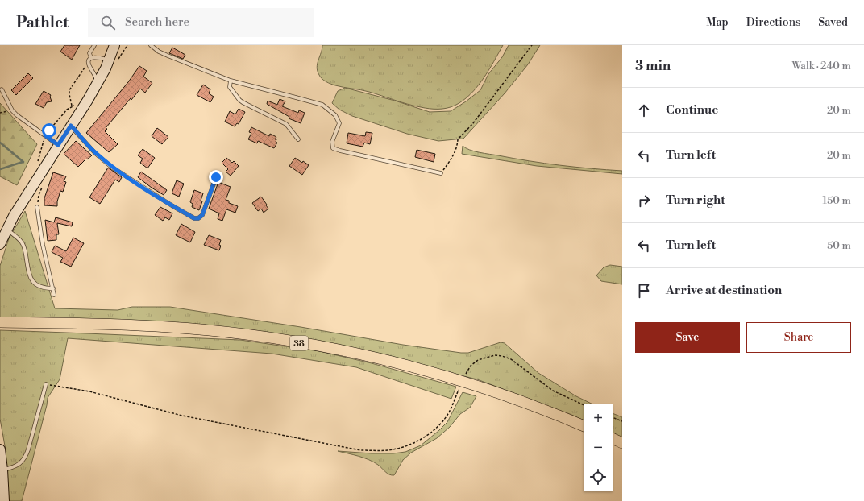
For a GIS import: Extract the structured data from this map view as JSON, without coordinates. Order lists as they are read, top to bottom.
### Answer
{
  "streets": {
    "main road": ["38"]
  },
  "page": {
    "header": "Pathlet",
    "search": "Search here",
    "nav": ["Map", "Directions", "Saved"],
    "heading": ["3 min", "Walk · 240 m"],
    "list": [
      ["Continue", "20 m"],
      ["Turn left", "20 m"],
      ["Turn right", "150 m"],
      ["Turn left", "50 m"],
      "Arrive at destination"
    ],
    "buttons": ["Save", "Share"],
    "map_buttons": ["+", "−"]
  }
}
